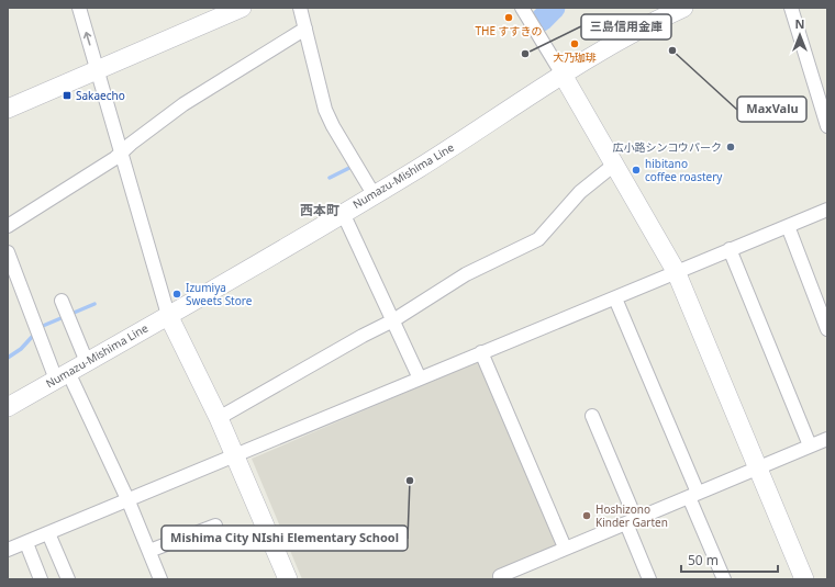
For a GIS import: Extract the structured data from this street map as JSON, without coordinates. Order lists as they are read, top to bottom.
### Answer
{
  "streets": {
    "street": ["Numazu-Mishima Line"]
  },
  "districts": ["西本町"],
  "places": {
    "other": [
      "THE すすきの",
      "大乃珈琲",
      "MaxValu",
      "三島信用金庫",
      "広小路シンコウパーク",
      "hibitano coffee roastery",
      "Izumiya Sweets Store",
      "Mishima City NIshi Elementary School",
      "Hoshizono Kinder Garten"
    ],
    "transit": ["Sakaecho"]
  },
  "scale_bar": "50 m",
  "north": "top"
}
